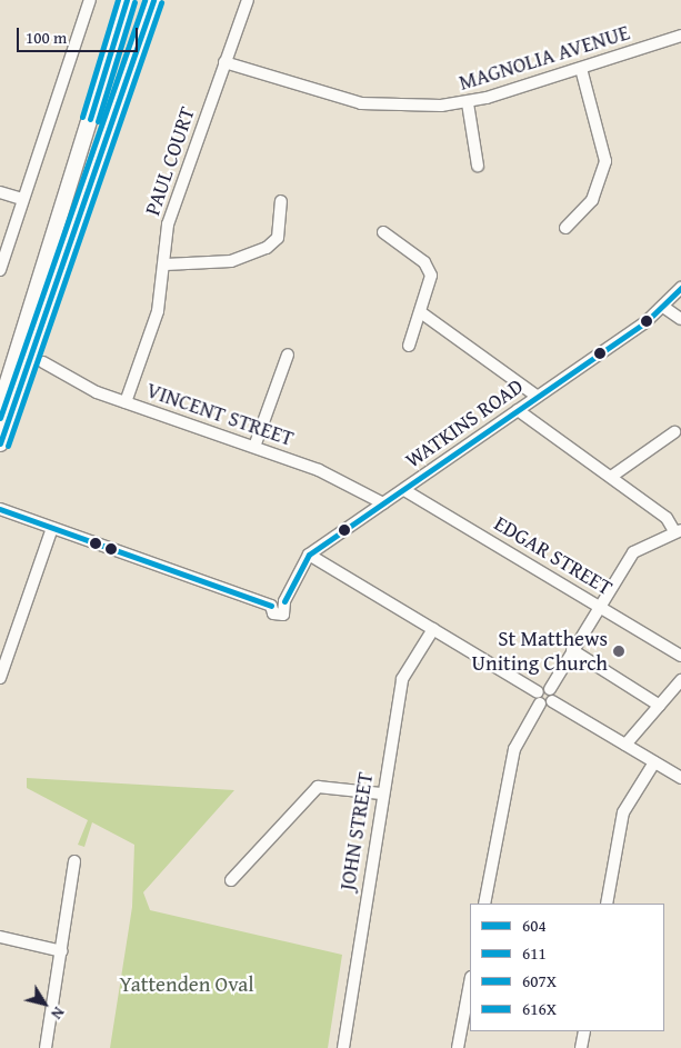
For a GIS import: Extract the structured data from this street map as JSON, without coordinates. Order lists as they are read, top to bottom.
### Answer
{
  "streets": {
    "street": [
      "MAGNOLIA AVENUE",
      "PAUL COURT",
      "VINCENT STREET",
      "WATKINS ROAD",
      "EDGAR STREET",
      "JOHN STREET"
    ]
  },
  "crossings": [
    ["MAGNOLIA AVENUE", "PAUL COURT"],
    ["PAUL COURT", "VINCENT STREET"],
    ["VINCENT STREET", "WATKINS ROAD"],
    ["WATKINS ROAD", "EDGAR STREET"]
  ],
  "parks": ["Yattenden Oval"],
  "places": ["St Matthews Uniting Church"],
  "lines": [
    "transit line 611",
    "transit line 616X",
    "transit line 607X",
    "transit line 604"
  ],
  "legend": [
    "604",
    "611",
    "607X",
    "616X"
  ],
  "scale_bar": "100 m",
  "north": "bottom right"
}
